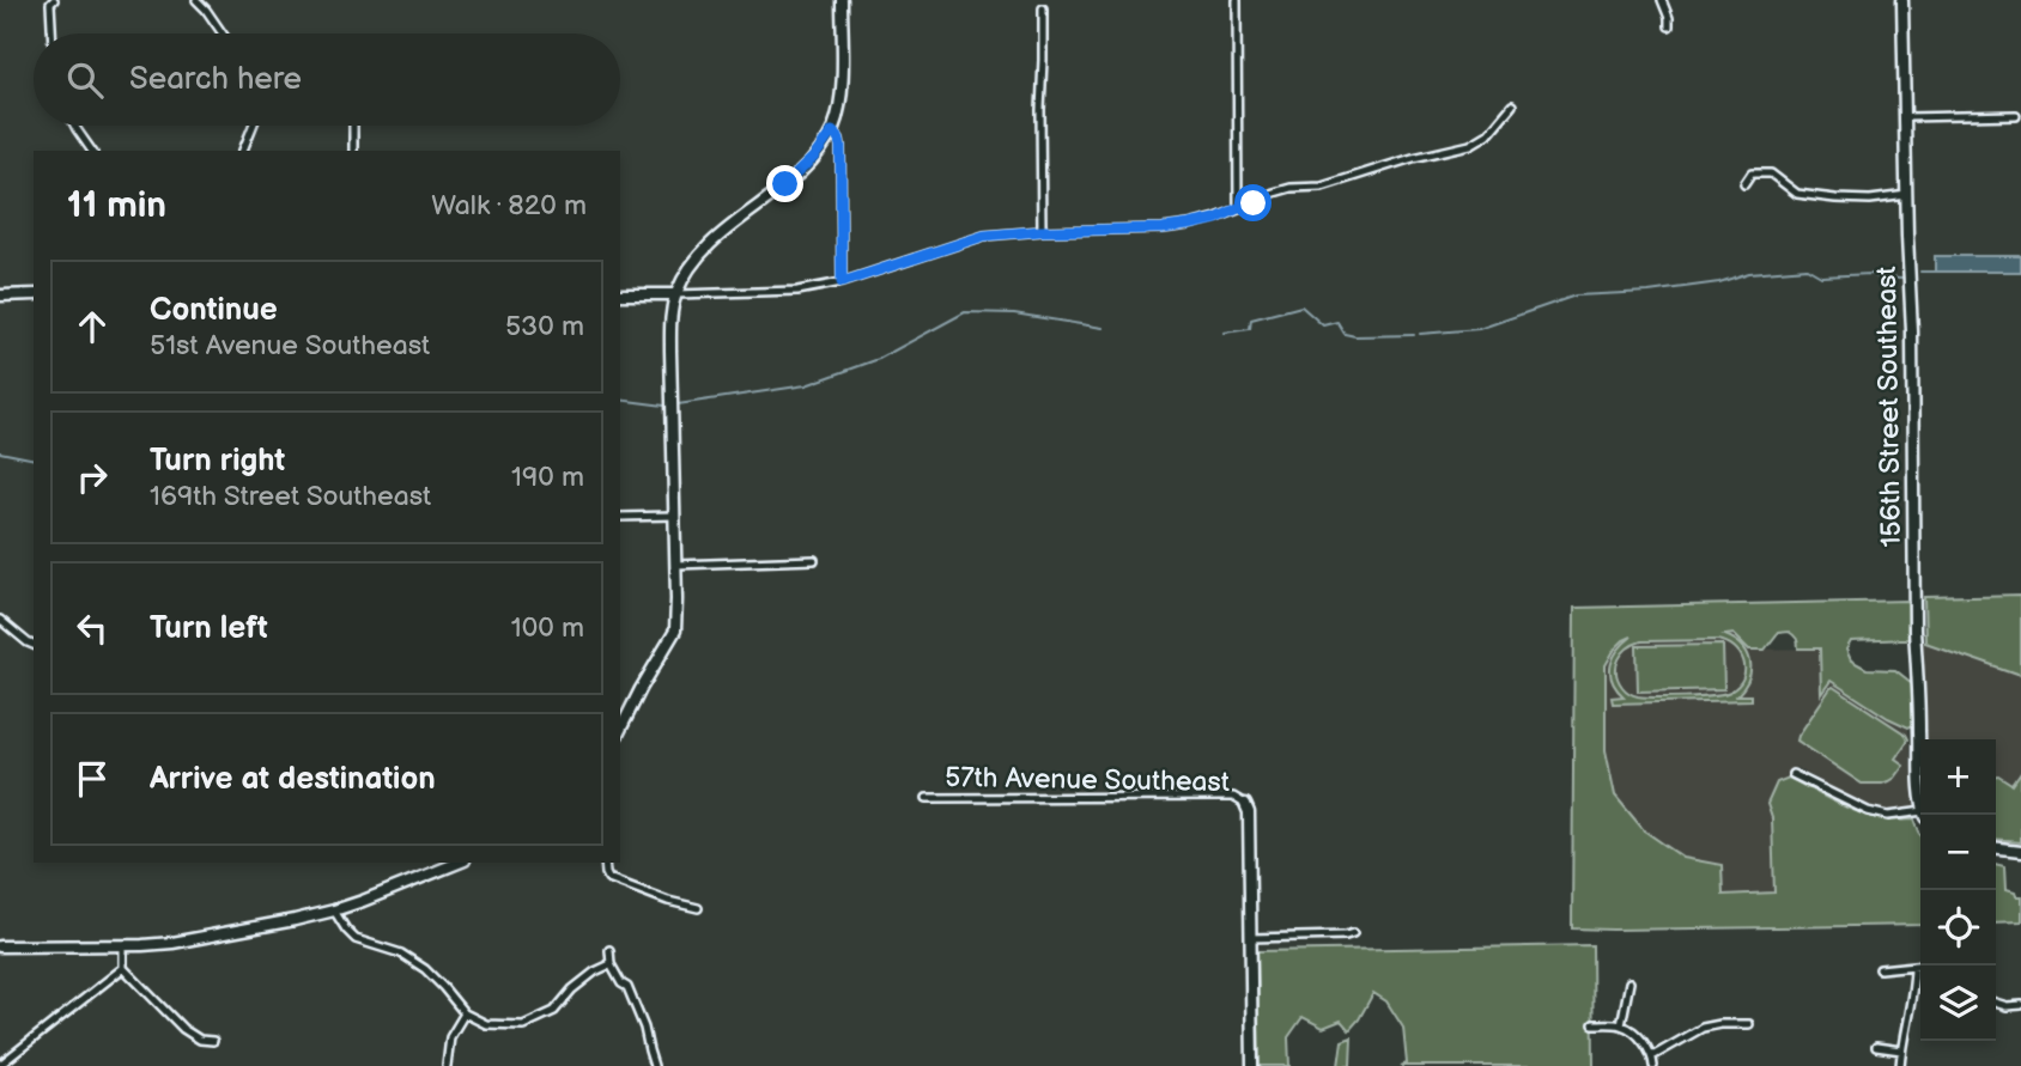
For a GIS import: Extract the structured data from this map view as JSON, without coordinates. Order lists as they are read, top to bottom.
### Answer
{
  "streets": {
    "street": ["156th Street Southeast", "57th Avenue Southeast"]
  },
  "page": {
    "search": "Search here",
    "heading": ["11 min", "Walk · 820 m"],
    "list": [
      ["Continue", "51st Avenue Southeast", "530 m"],
      ["Turn right", "169th Street Southeast", "190 m"],
      ["Turn left", "100 m"],
      "Arrive at destination"
    ],
    "map_buttons": ["+", "−"]
  }
}
